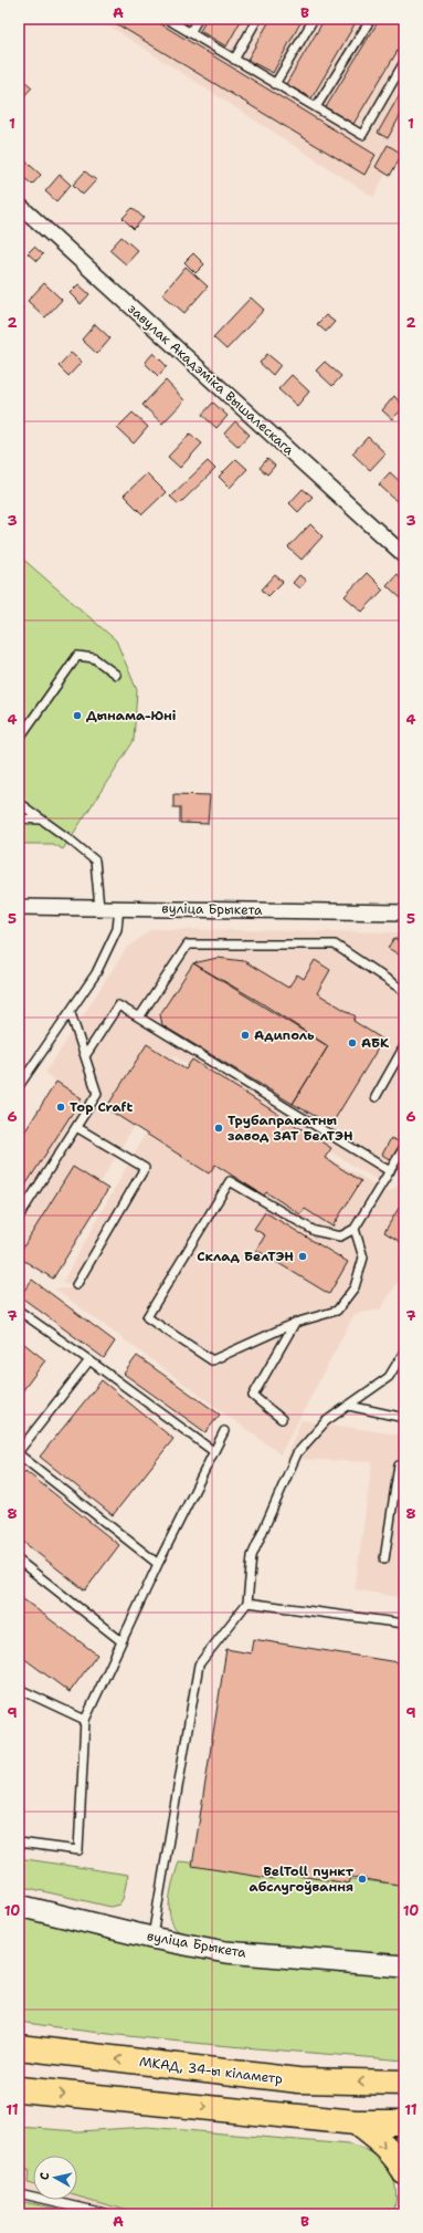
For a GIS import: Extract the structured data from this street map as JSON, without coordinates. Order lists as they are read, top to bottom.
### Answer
{
  "streets": {
    "highway": ["МКАД, 34-ы кіламетр"],
    "street": ["завулак Акадэміка Вышалескага", "вуліца Брыкета"]
  },
  "places": [
    "Дынама-Юні",
    "Адиполь",
    "АБК",
    "Top Craft",
    "Трубапракатны завод ЗАТ БелТЭН",
    "Склад БелТЭН",
    "BelToll пункт абслугоўвання"
  ],
  "north": "left",
  "grid": {
    "columns": ["A", "B"],
    "rows": [
      "1",
      "2",
      "3",
      "4",
      "5",
      "6",
      "7",
      "8",
      "9",
      "10",
      "11"
    ]
  }
}
